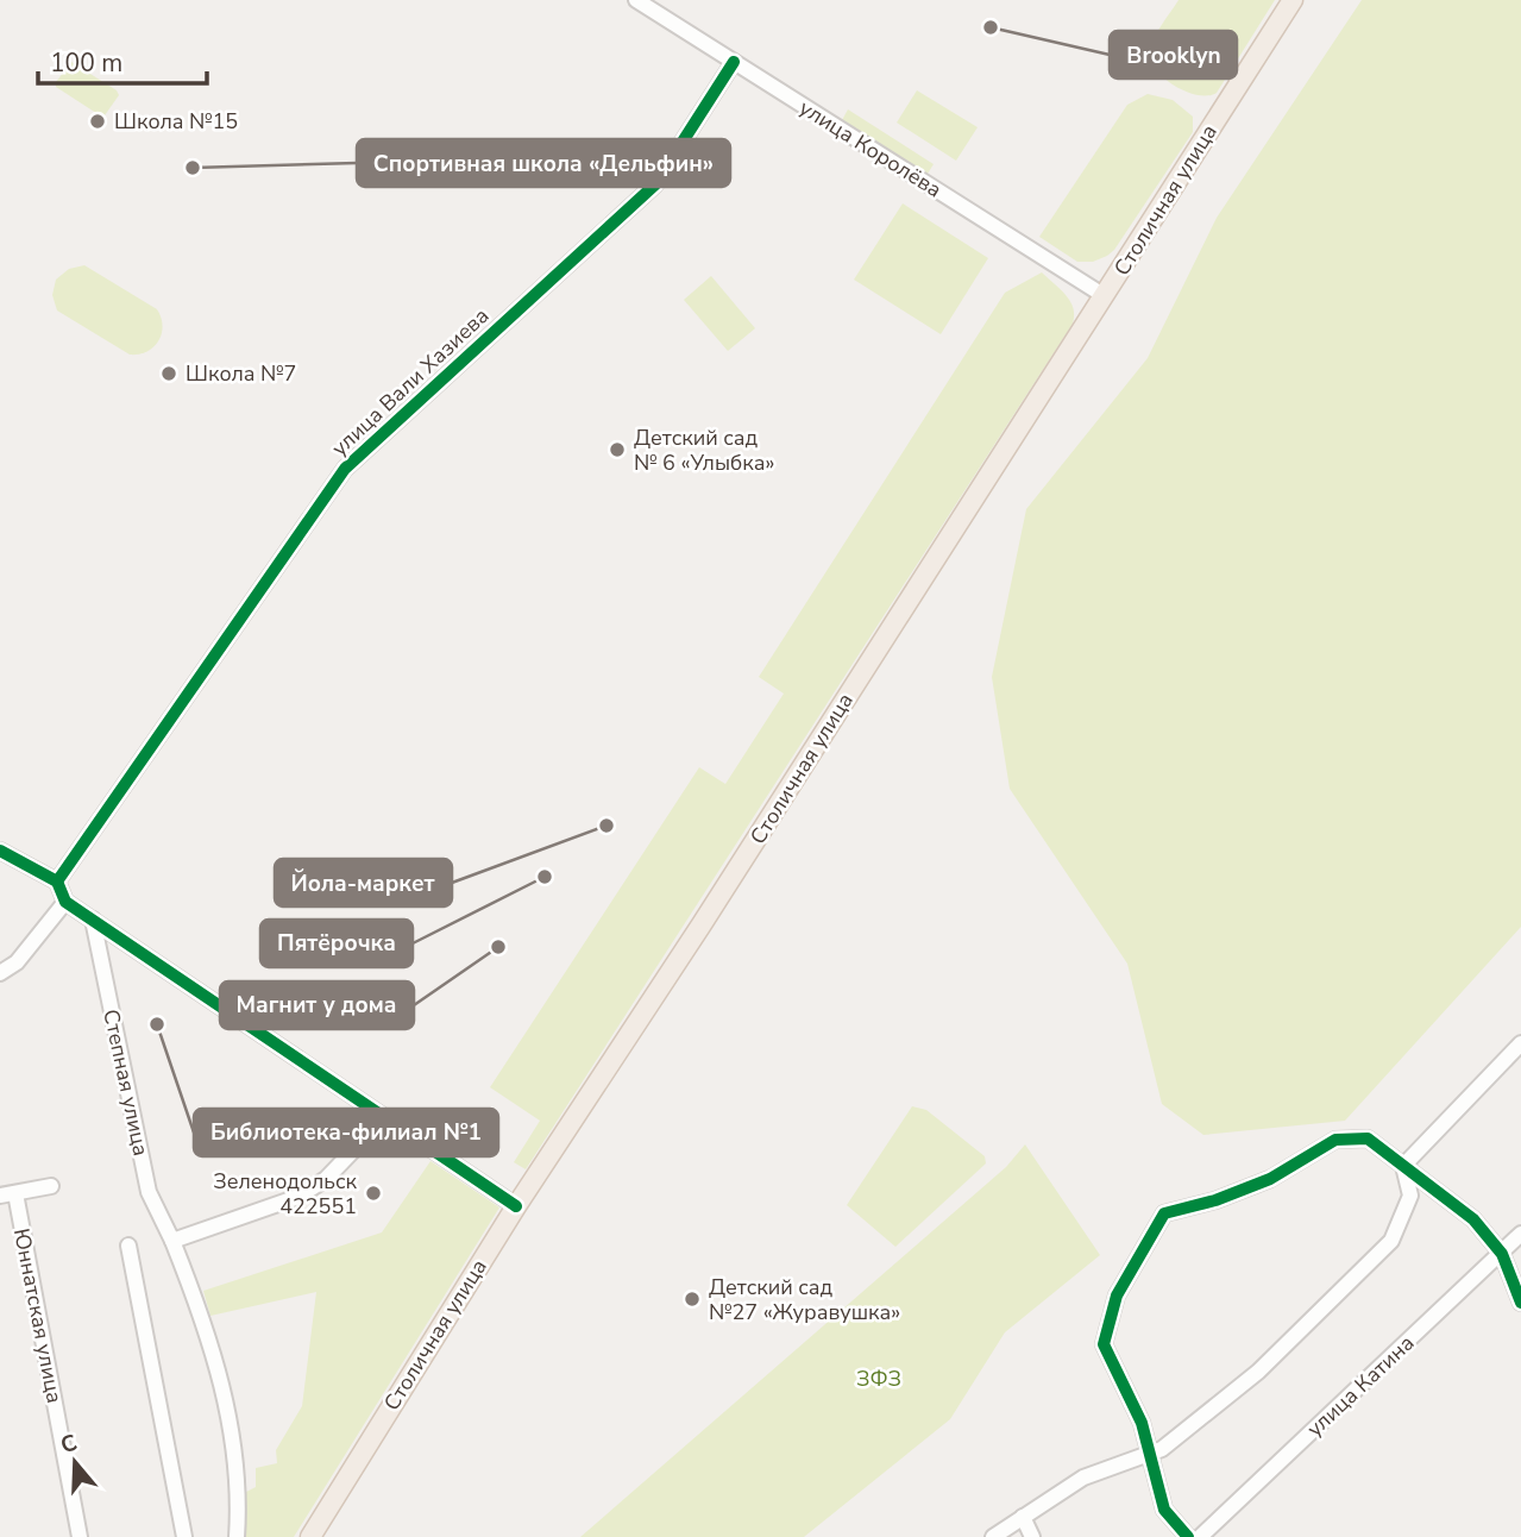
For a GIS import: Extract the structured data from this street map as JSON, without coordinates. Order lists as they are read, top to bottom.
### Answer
{
  "streets": {
    "main road": ["Столичная улица"],
    "street": [
      "улица Королёва",
      "улица Вали Хазиева",
      "Степная улица",
      "Юннатская улица",
      "улица Катина"
    ]
  },
  "crossings": [
    ["улица Королёва", "Столичная улица"],
    ["улица Королёва", "улица Вали Хазиева"]
  ],
  "parks": ["ЗФЗ"],
  "places": [
    "Brooklyn",
    "Школа №15",
    "Спортивная школа «Дельфин»",
    "Школа №7",
    "Детский сад № 6 «Улыбка»",
    "Йола-маркет",
    "Пятёрочка",
    "Магнит у дома",
    "Библиотека-филиал №1",
    "Зеленодольск 422551",
    "Детский сад №27 «Журавушка»"
  ],
  "scale_bar": "100 m",
  "north": "top"
}
